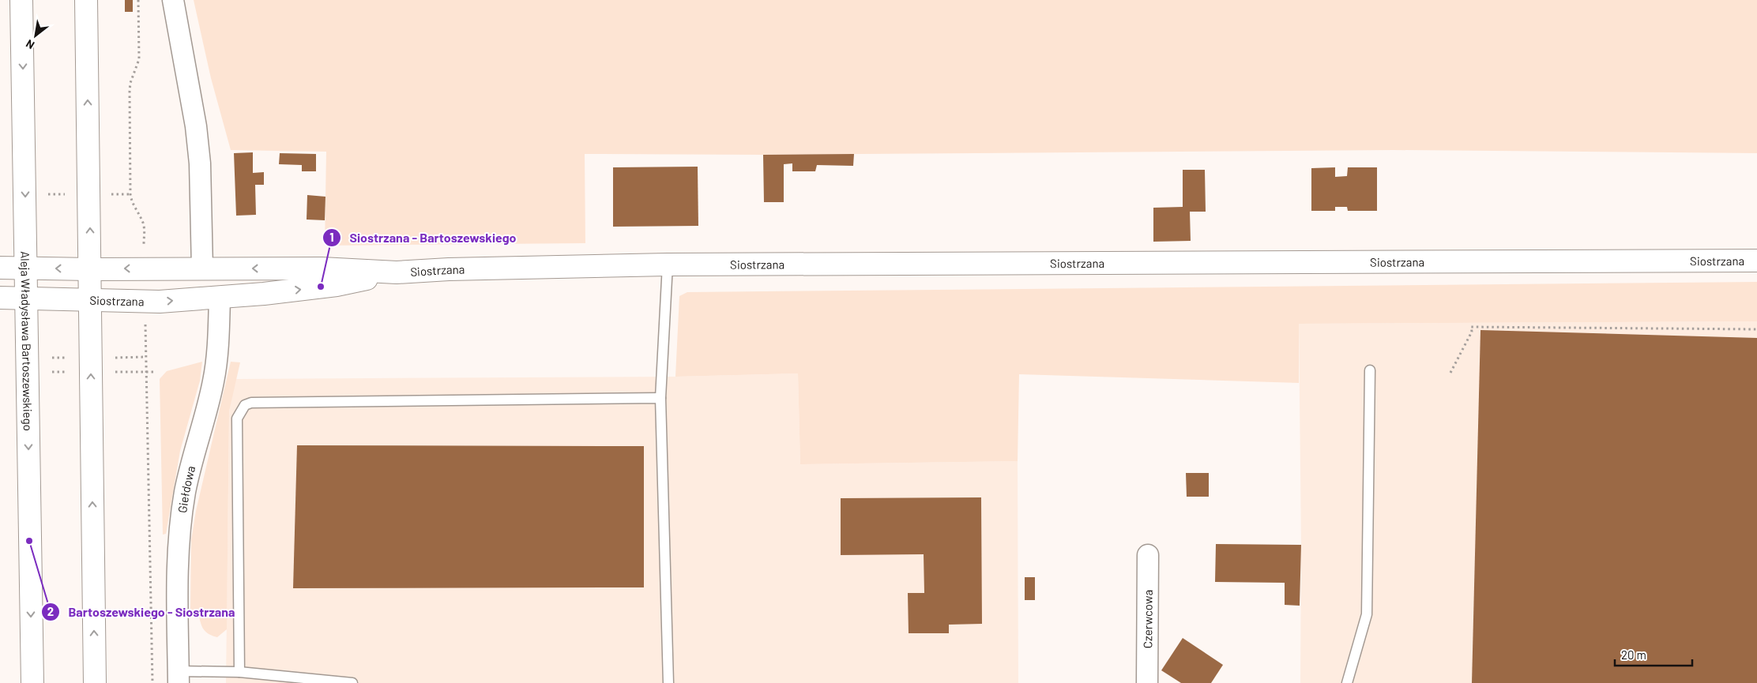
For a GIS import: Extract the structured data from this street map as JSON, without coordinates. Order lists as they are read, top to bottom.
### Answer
{
  "streets": {
    "street": [
      "Siostrzana",
      "Aleja Władysława Bartoszewskiego",
      "Giełdowa",
      "Czerwcowa"
    ]
  },
  "crossings": [
    ["Siostrzana", "Aleja Władysława Bartoszewskiego"],
    ["Siostrzana", "Giełdowa"]
  ],
  "places": ["Siostrzana - Bartoszewskiego", "Bartoszewskiego - Siostrzana"],
  "scale_bar": "20 m",
  "north": "bottom left"
}
